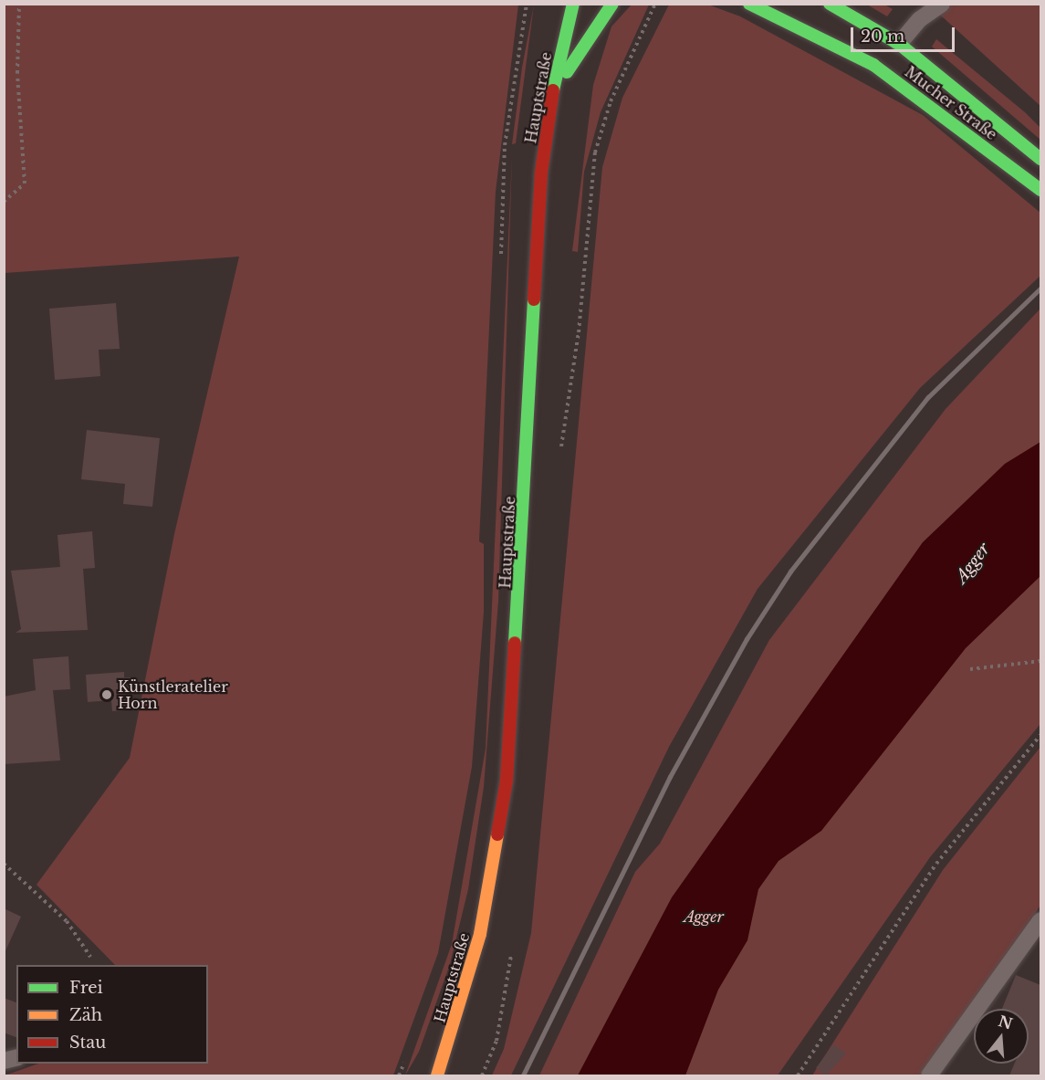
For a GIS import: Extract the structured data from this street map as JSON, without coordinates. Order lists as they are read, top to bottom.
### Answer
{
  "streets": {
    "main road": ["Hauptstraße", "Mucher Straße"]
  },
  "water": ["Agger"],
  "parks": ["Agger"],
  "places": ["Künstleratelier Horn"],
  "legend": ["Frei", "Zäh", "Stau"],
  "scale_bar": "20 m",
  "north": "top"
}
